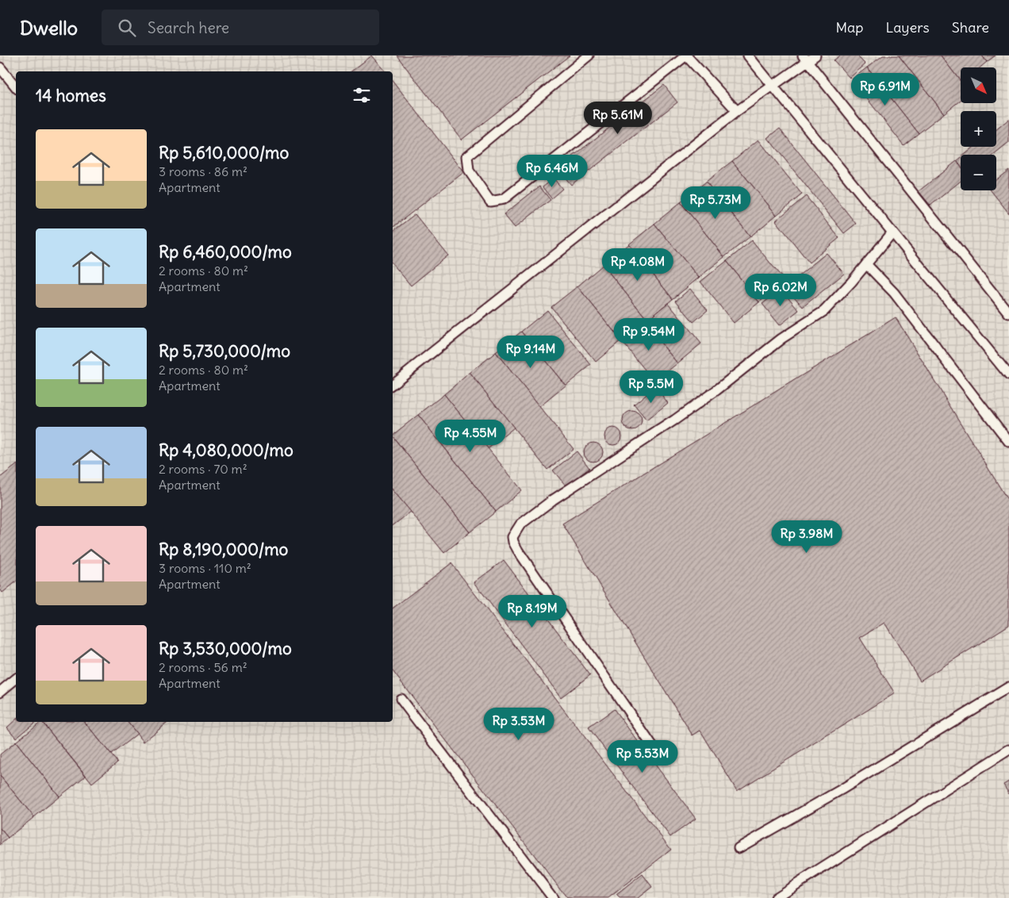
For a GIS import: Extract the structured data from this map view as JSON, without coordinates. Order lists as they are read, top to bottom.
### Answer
{
  "north": "bottom right",
  "page": {
    "header": "Dwello",
    "search": "Search here",
    "nav": ["Map", "Layers", "Share"],
    "map_buttons": ["+", "−"],
    "heading": "14 homes",
    "price": [
      "Rp 6.91M",
      "Rp 5.61M",
      "Rp 6.46M",
      "Rp 5.73M",
      "Rp 4.08M",
      "Rp 6.02M",
      "Rp 9.54M",
      "Rp 9.14M",
      "Rp 5.5M",
      "Rp 4.55M",
      "Rp 3.98M",
      "Rp 8.19M",
      "Rp 3.53M",
      "Rp 5.53M"
    ],
    "list": [
      {
        "name": "Rp 5,610,000/mo",
        "note": "3 rooms · 86 m² · Apartment"
      },
      {
        "name": "Rp 6,460,000/mo",
        "note": "2 rooms · 80 m² · Apartment"
      },
      {
        "name": "Rp 5,730,000/mo",
        "note": "2 rooms · 80 m² · Apartment"
      },
      {
        "name": "Rp 4,080,000/mo",
        "note": "2 rooms · 70 m² · Apartment"
      },
      {
        "name": "Rp 8,190,000/mo",
        "note": "3 rooms · 110 m² · Apartment"
      },
      {
        "name": "Rp 3,530,000/mo",
        "note": "2 rooms · 56 m² · Apartment"
      }
    ]
  }
}
